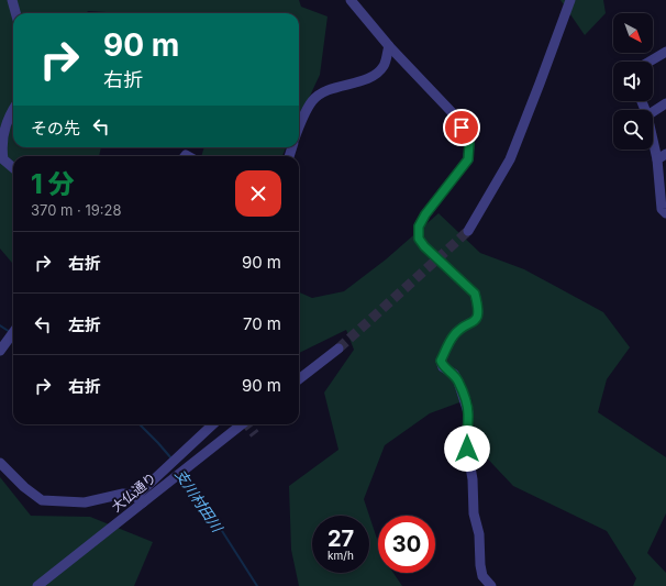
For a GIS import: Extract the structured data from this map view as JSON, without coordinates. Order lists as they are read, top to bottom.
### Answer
{
  "streets": {
    "street": ["大仏通り"]
  },
  "water": ["支川村田川"],
  "north": "bottom right",
  "page": {
    "turn": ["90 m", "右折"],
    "then": "その先",
    "heading": ["1 分", "370 m · 19:28"],
    "list": [
      {
        "name": "右折",
        "value": "90 m"
      },
      {
        "name": "左折",
        "value": "70 m"
      },
      {
        "name": "右折",
        "value": "90 m"
      }
    ],
    "speed": "27 km/h",
    "limit": "30"
  }
}
